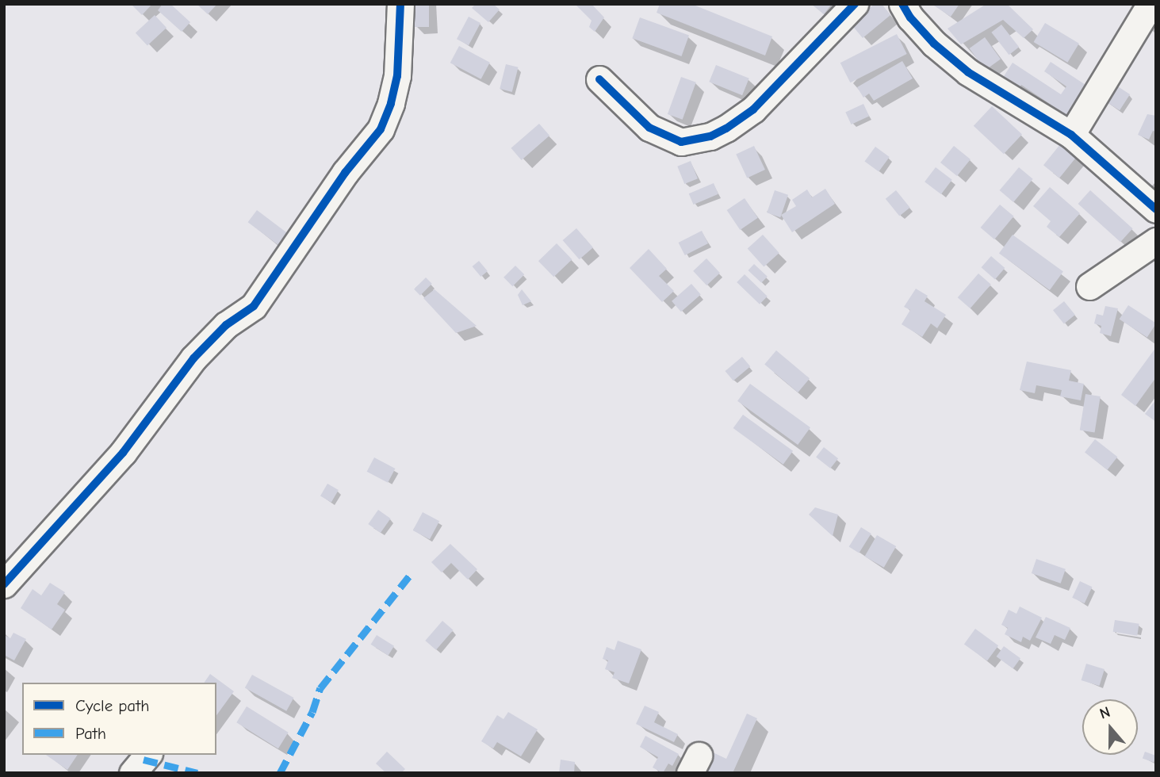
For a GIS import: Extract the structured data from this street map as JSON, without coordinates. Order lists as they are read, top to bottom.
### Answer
{
  "legend": ["Cycle path", "Path"],
  "north": "top"
}
